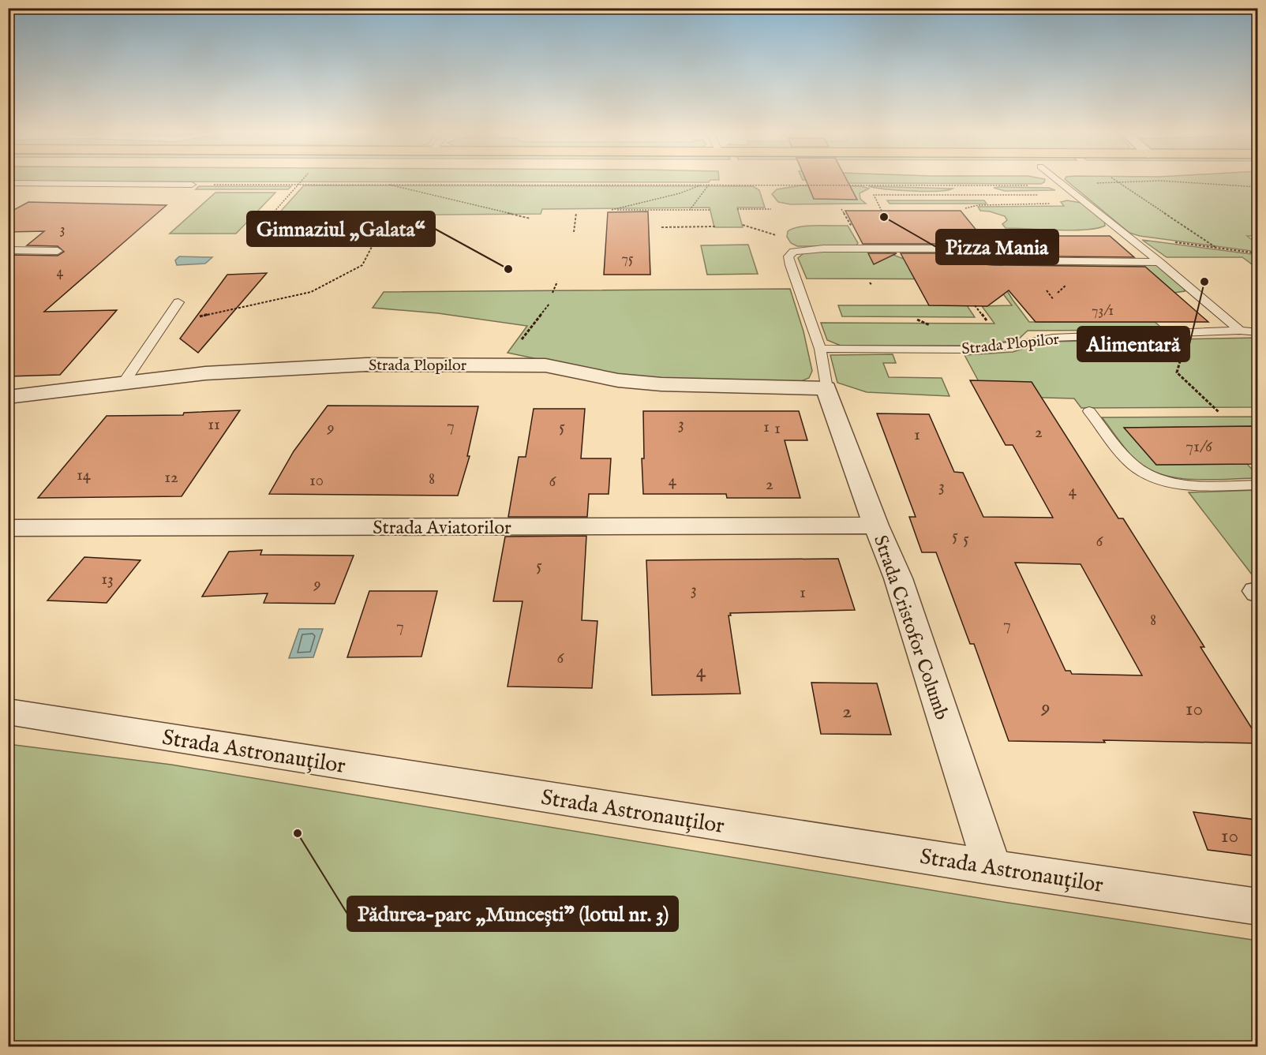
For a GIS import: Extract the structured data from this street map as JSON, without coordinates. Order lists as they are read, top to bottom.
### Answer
{
  "streets": {
    "street": [
      "Strada Plopilor",
      "Strada Aviatorilor",
      "Strada Cristofor Columb",
      "Strada Astronauților"
    ]
  },
  "crossings": [
    ["Strada Plopilor", "Strada Cristofor Columb"],
    ["Strada Aviatorilor", "Strada Cristofor Columb"],
    ["Strada Cristofor Columb", "Strada Astronauților"]
  ],
  "places": [
    "Pizza Mania",
    "Gimnaziul „Galata“",
    "Alimentară",
    "Pădurea-parc „Muncești” (lotul nr. 3)"
  ],
  "house_numbers": [
    "3",
    "75",
    "4",
    "73/1",
    "3",
    "11",
    "7",
    "5",
    "1",
    "9",
    "1",
    "2",
    "1",
    "71/6",
    "14",
    "12",
    "8",
    "10",
    "4",
    "6",
    "2",
    "3",
    "4",
    "5",
    "5",
    "6",
    "5",
    "13",
    "9",
    "3",
    "1",
    "8",
    "7",
    "7",
    "6",
    "4",
    "9",
    "10",
    "2",
    "10"
  ]
}
